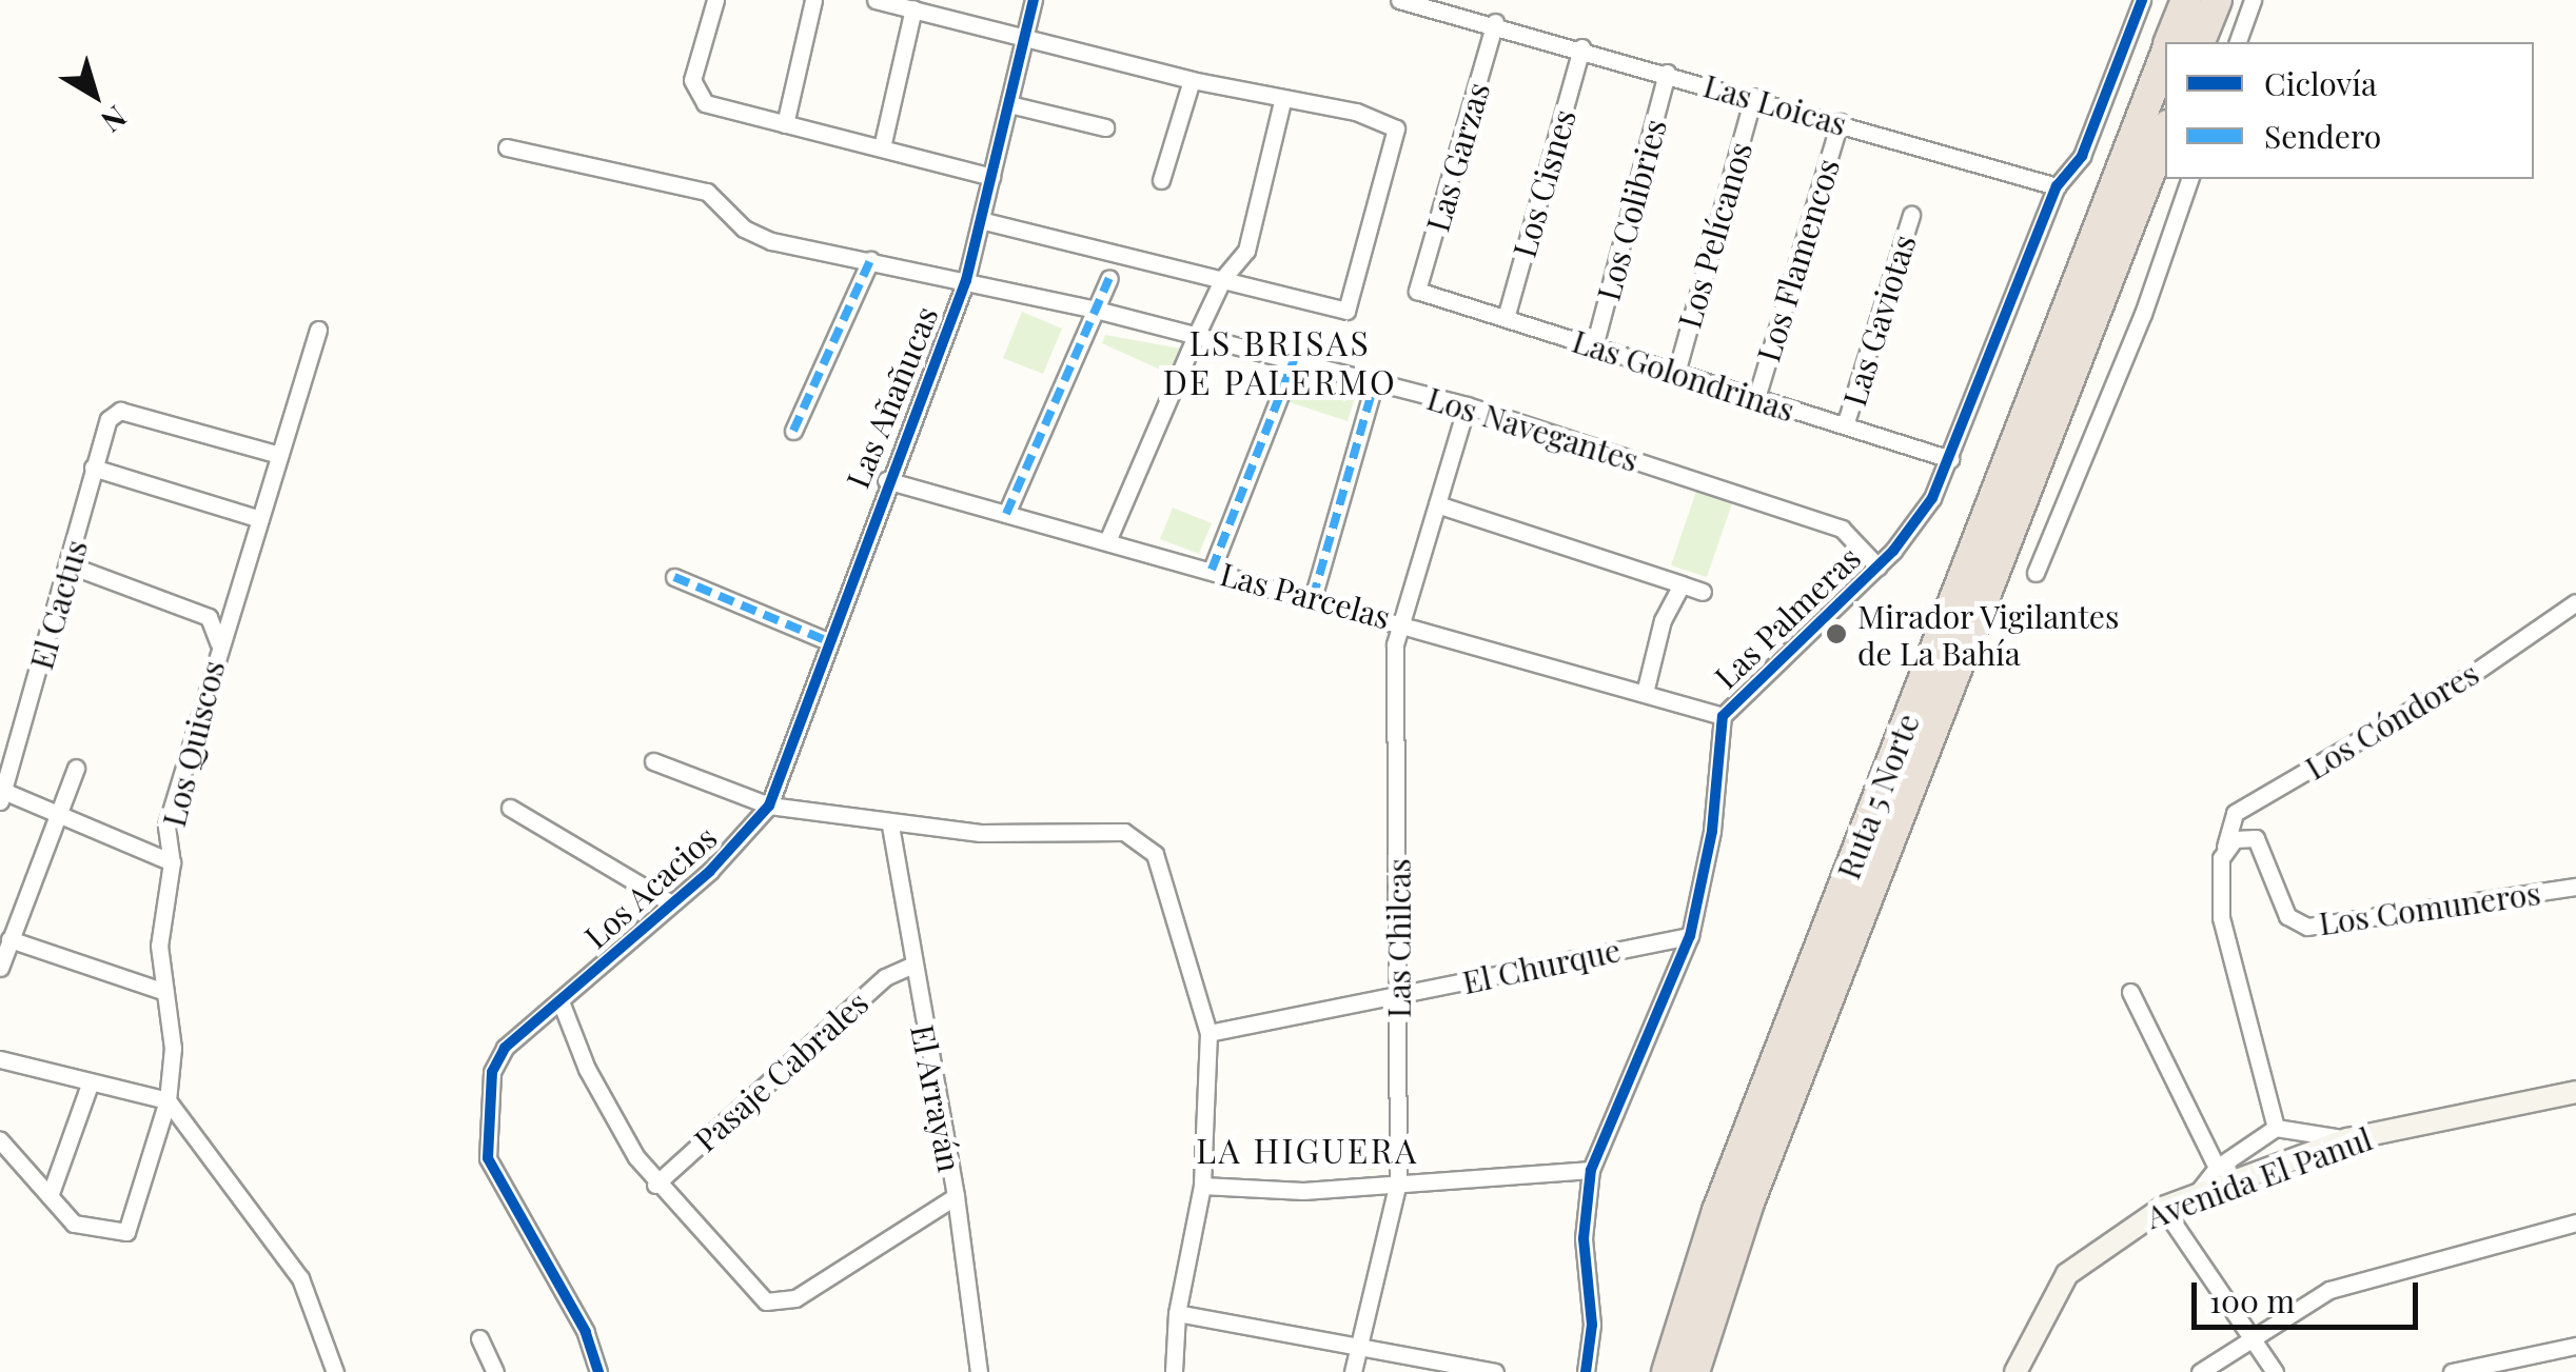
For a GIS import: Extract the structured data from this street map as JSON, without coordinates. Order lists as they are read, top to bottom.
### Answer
{
  "streets": {
    "highway": ["Ruta 5 Norte"],
    "street": [
      "Las Loicas",
      "Las Garzas",
      "Los Cisnes",
      "Los Colibries",
      "Los Pelícanos",
      "Los Flamencos",
      "Las Gaviotas",
      "Las Golondrinas",
      "Las Añañucas",
      "Los Navegantes",
      "Las Parcelas",
      "El Cactus",
      "Las Palmeras",
      "Los Cóndores",
      "Los Quiscos",
      "Los Acacios",
      "Los Comuneros",
      "Las Chilcas",
      "El Churque",
      "Pasaje Cabrales",
      "El Arrayán",
      "Avenida El Panul"
    ]
  },
  "crossings": [
    ["Las Loicas", "Las Garzas"],
    ["Las Loicas", "Los Cisnes"],
    ["Las Loicas", "Los Colibries"],
    ["Las Loicas", "Los Pelícanos"],
    ["Las Loicas", "Los Flamencos"],
    ["Las Loicas", "Las Palmeras"],
    ["Las Garzas", "Las Golondrinas"],
    ["Los Cisnes", "Las Golondrinas"],
    ["Los Colibries", "Las Golondrinas"],
    ["Los Pelícanos", "Las Golondrinas"],
    ["Los Flamencos", "Las Golondrinas"],
    ["Las Gaviotas", "Las Golondrinas"],
    ["Las Golondrinas", "Las Palmeras"],
    ["Las Añañucas", "Los Navegantes"],
    ["Las Añañucas", "Las Parcelas"],
    ["Las Añañucas", "Los Acacios"],
    ["Los Navegantes", "Las Palmeras"],
    ["Los Navegantes", "Las Chilcas"],
    ["Las Parcelas", "Las Palmeras"],
    ["Las Parcelas", "Las Chilcas"],
    ["El Cactus", "Los Quiscos"],
    ["Las Palmeras", "El Churque"],
    ["Los Cóndores", "Los Comuneros"],
    ["Las Chilcas", "El Churque"],
    ["Pasaje Cabrales", "El Arrayán"]
  ],
  "districts": ["LS BRISAS DE PALERMO", "LA HIGUERA"],
  "places": ["Mirador Vigilantes de La Bahía"],
  "legend": ["Ciclovía", "Sendero"],
  "scale_bar": "100 m",
  "north": "bottom right"
}
